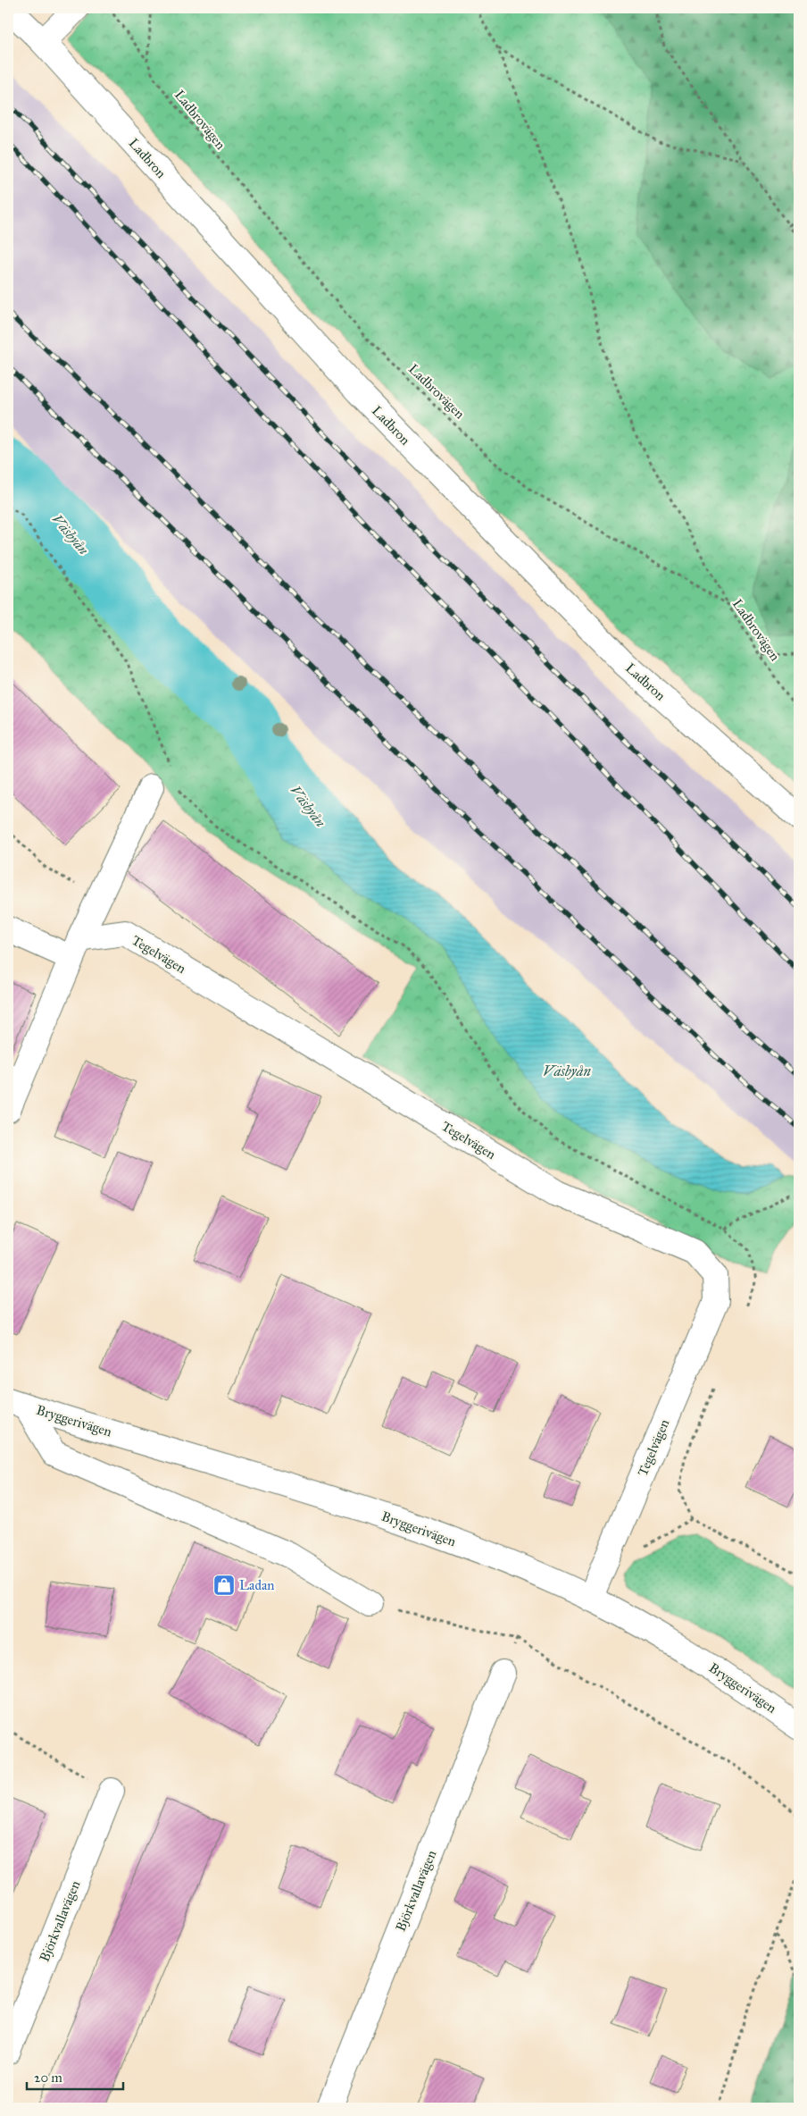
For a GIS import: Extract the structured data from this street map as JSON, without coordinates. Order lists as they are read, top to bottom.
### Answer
{
  "streets": {
    "street": [
      "Ladbron",
      "Tegelvägen",
      "Bryggerivägen",
      "Björkvallavägen"
    ],
    "path": ["Ladbrovägen"]
  },
  "crossings": [
    ["Tegelvägen", "Bryggerivägen"]
  ],
  "water": ["Väsbyån"],
  "places": {
    "shop": ["Ladan"]
  },
  "scale_bar": "20 m"
}
